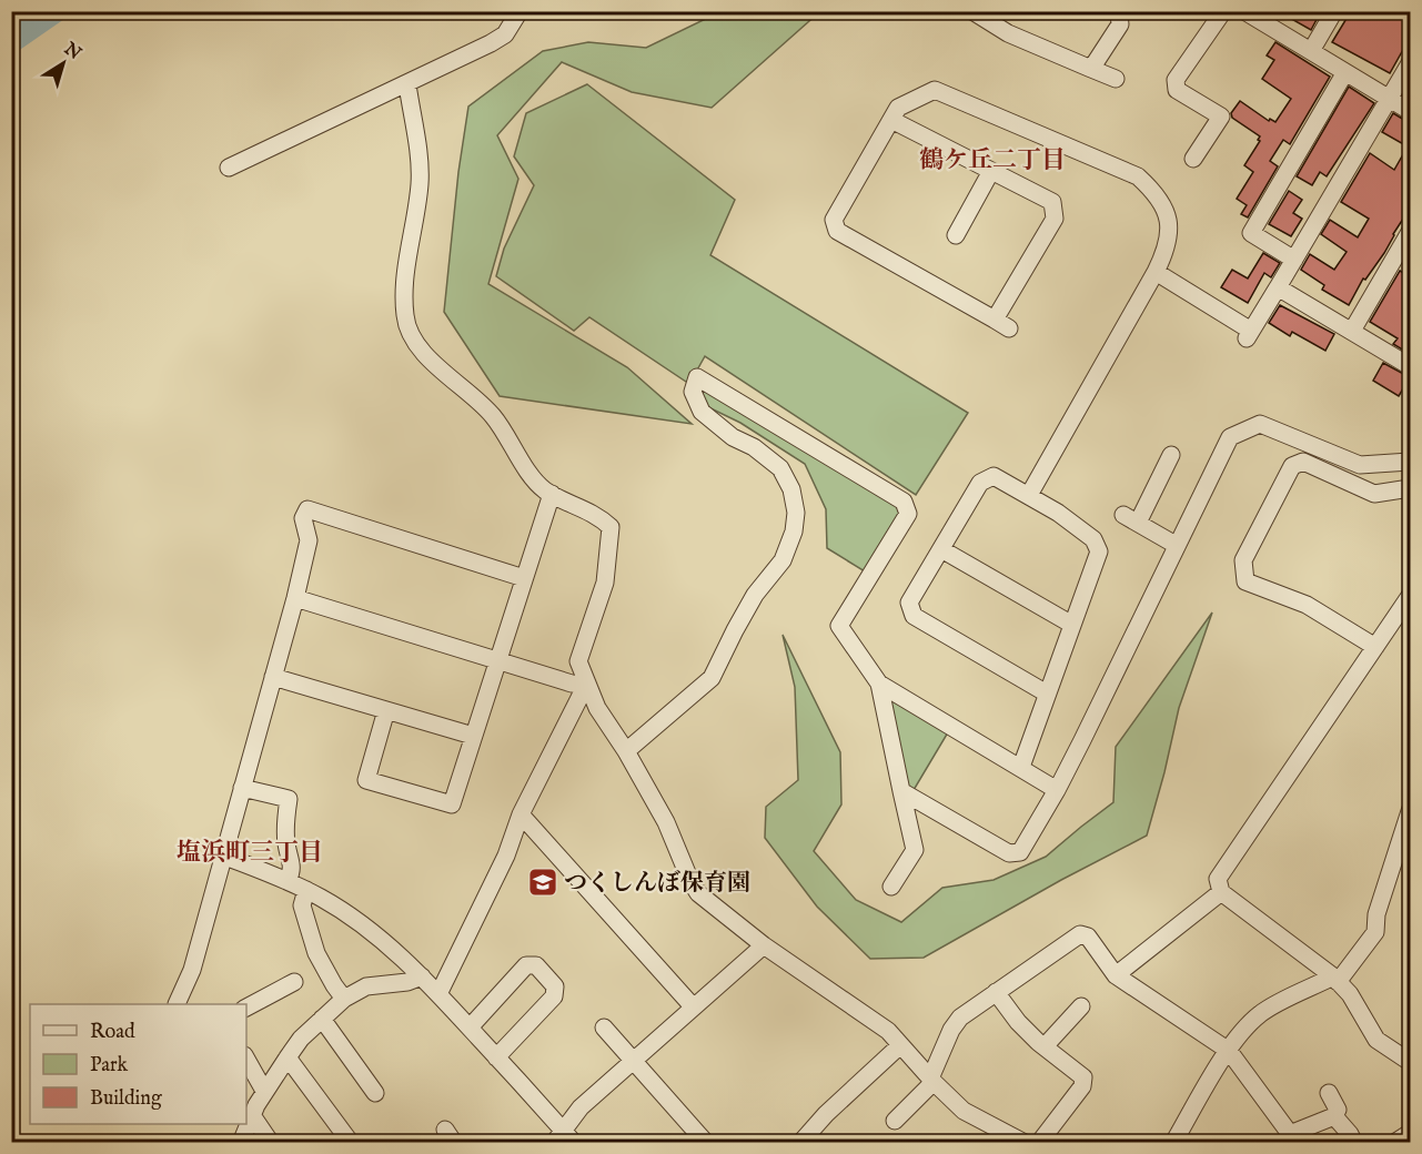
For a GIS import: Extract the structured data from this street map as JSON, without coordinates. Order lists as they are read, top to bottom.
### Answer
{
  "districts": ["鶴ケ丘二丁目", "塩浜町三丁目"],
  "places": {
    "school or university": ["つくしんぼ保育園"]
  },
  "legend": ["Road", "Park", "Building"],
  "north": "top right"
}
